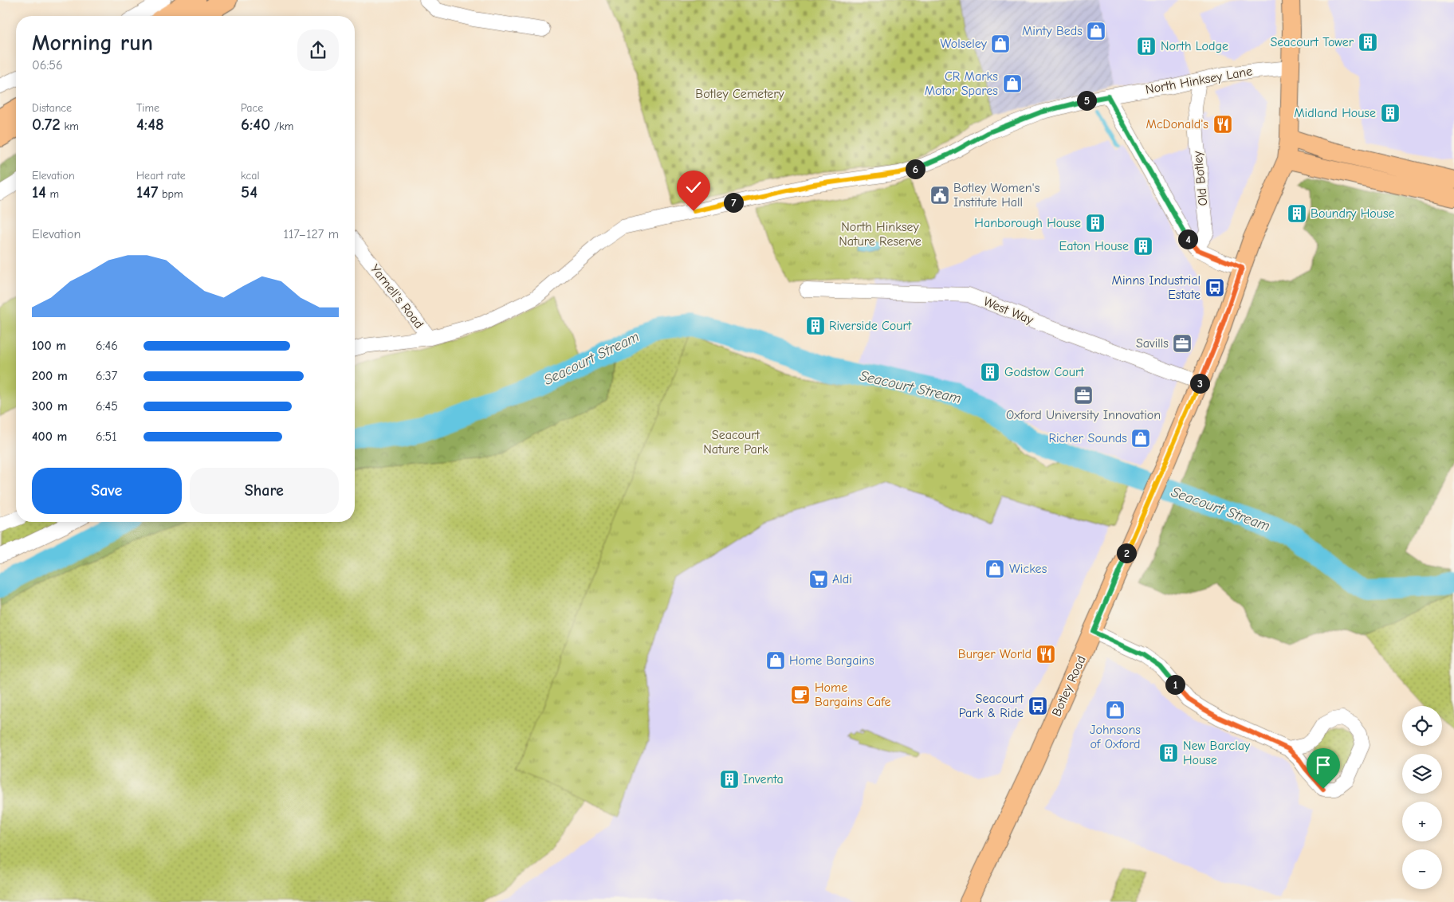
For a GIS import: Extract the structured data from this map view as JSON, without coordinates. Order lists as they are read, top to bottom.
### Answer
{
  "streets": {
    "main road": ["Botley Road"],
    "street": [
      "North Hinksey Lane",
      "Old Botley",
      "Yarnell's Road",
      "West Way"
    ]
  },
  "crossings": [
    ["North Hinksey Lane", "Old Botley"],
    ["North Hinksey Lane", "Yarnell's Road"],
    ["West Way", "Botley Road"]
  ],
  "water": ["Seacourt Stream"],
  "parks": ["Botley Cemetery", "North Hinksey Nature Reserve", "Seacourt Nature Park"],
  "places": {
    "shop": [
      "Minty Beds",
      "Wolseley",
      "CR Marks Motor Spares",
      "Richer Sounds",
      "Wickes",
      "Home Bargains",
      "Johnsons of Oxford"
    ],
    "building": [
      "Seacourt Tower",
      "North Lodge",
      "Midland House",
      "Boundry House",
      "Hanborough House",
      "Eaton House",
      "Riverside Court",
      "Godstow Court",
      "New Barclay House",
      "Inventa"
    ],
    "restaurant": ["McDonald's", "Burger World"],
    "public building": ["Botley Women's Institute Hall"],
    "bus stop": ["Minns Industrial Estate", "Seacourt Park & Ride"],
    "office": ["Savills", "Oxford University Innovation"],
    "supermarket": ["Aldi"],
    "cafe": ["Home Bargains Cafe"]
  },
  "page": {
    "heading": ["Morning run", "06:56"],
    "stats": [
      ["Distance", "0.72 km"],
      ["Time", "4:48"],
      ["Pace", "6:40 /km"],
      ["Elevation", "14 m"],
      ["Heart rate", "147 bpm"],
      ["kcal", "54"]
    ],
    "pins": [
      "5",
      "6",
      "7",
      "4",
      "3",
      "2",
      "1"
    ],
    "chart": ["Elevation", "117–127 m"],
    "list": [
      {
        "name": "100 m",
        "note": "6:46"
      },
      {
        "name": "200 m",
        "note": "6:37"
      },
      {
        "name": "300 m",
        "note": "6:45"
      },
      {
        "name": "400 m",
        "note": "6:51"
      }
    ],
    "buttons": ["Save", "Share"],
    "map_buttons": ["+", "−"]
  }
}
